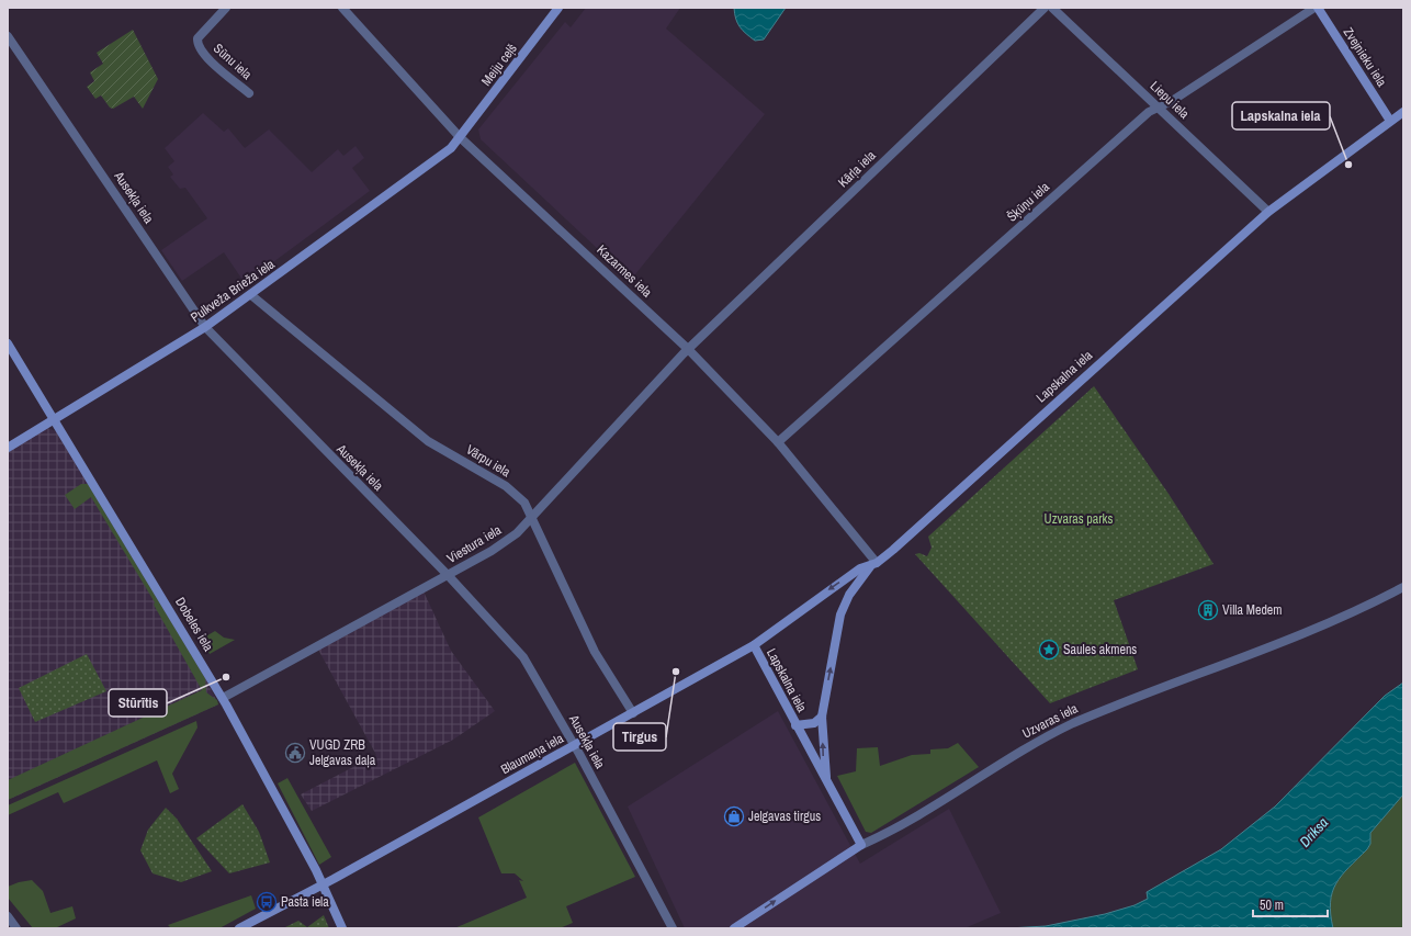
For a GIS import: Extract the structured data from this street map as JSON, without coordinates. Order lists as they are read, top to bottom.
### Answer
{
  "streets": {
    "street": [
      "Zvejnieku iela",
      "Sūnu iela",
      "Meiju ceļš",
      "Liepu iela",
      "Kārļa iela",
      "Ausekļa iela",
      "Šķūņu iela",
      "Kazarmes iela",
      "Pulkveža Brieža iela",
      "Lapskalna iela",
      "Vārpu iela",
      "Viestura iela",
      "Dobeles iela",
      "Uzvaras iela",
      "Blaumaņa iela"
    ]
  },
  "crossings": [
    ["Zvejnieku iela", "Lapskalna iela"],
    ["Meiju ceļš", "Kazarmes iela"],
    ["Meiju ceļš", "Pulkveža Brieža iela"],
    ["Liepu iela", "Šķūņu iela"],
    ["Liepu iela", "Lapskalna iela"],
    ["Kārļa iela", "Kazarmes iela"],
    ["Kārļa iela", "Viestura iela"],
    ["Ausekļa iela", "Pulkveža Brieža iela"],
    ["Ausekļa iela", "Viestura iela"],
    ["Ausekļa iela", "Blaumaņa iela"],
    ["Šķūņu iela", "Kazarmes iela"],
    ["Kazarmes iela", "Pulkveža Brieža iela"],
    ["Kazarmes iela", "Lapskalna iela"],
    ["Kazarmes iela", "Viestura iela"],
    ["Pulkveža Brieža iela", "Vārpu iela"],
    ["Pulkveža Brieža iela", "Dobeles iela"],
    ["Lapskalna iela", "Uzvaras iela"],
    ["Lapskalna iela", "Blaumaņa iela"],
    ["Vārpu iela", "Viestura iela"],
    ["Vārpu iela", "Blaumaņa iela"],
    ["Viestura iela", "Dobeles iela"],
    ["Dobeles iela", "Blaumaņa iela"]
  ],
  "water": ["Driksa"],
  "parks": ["Uzvaras parks"],
  "places": {
    "other": ["Lapskalna iela", "Tirgus", "Stūrītis"],
    "building": ["Villa Medem"],
    "place": ["Saules akmens"],
    "public building": ["VUGD ZRB Jelgavas daļa"],
    "shop": ["Jelgavas tirgus"],
    "bus stop": ["Pasta iela"]
  },
  "scale_bar": "50 m"
}
